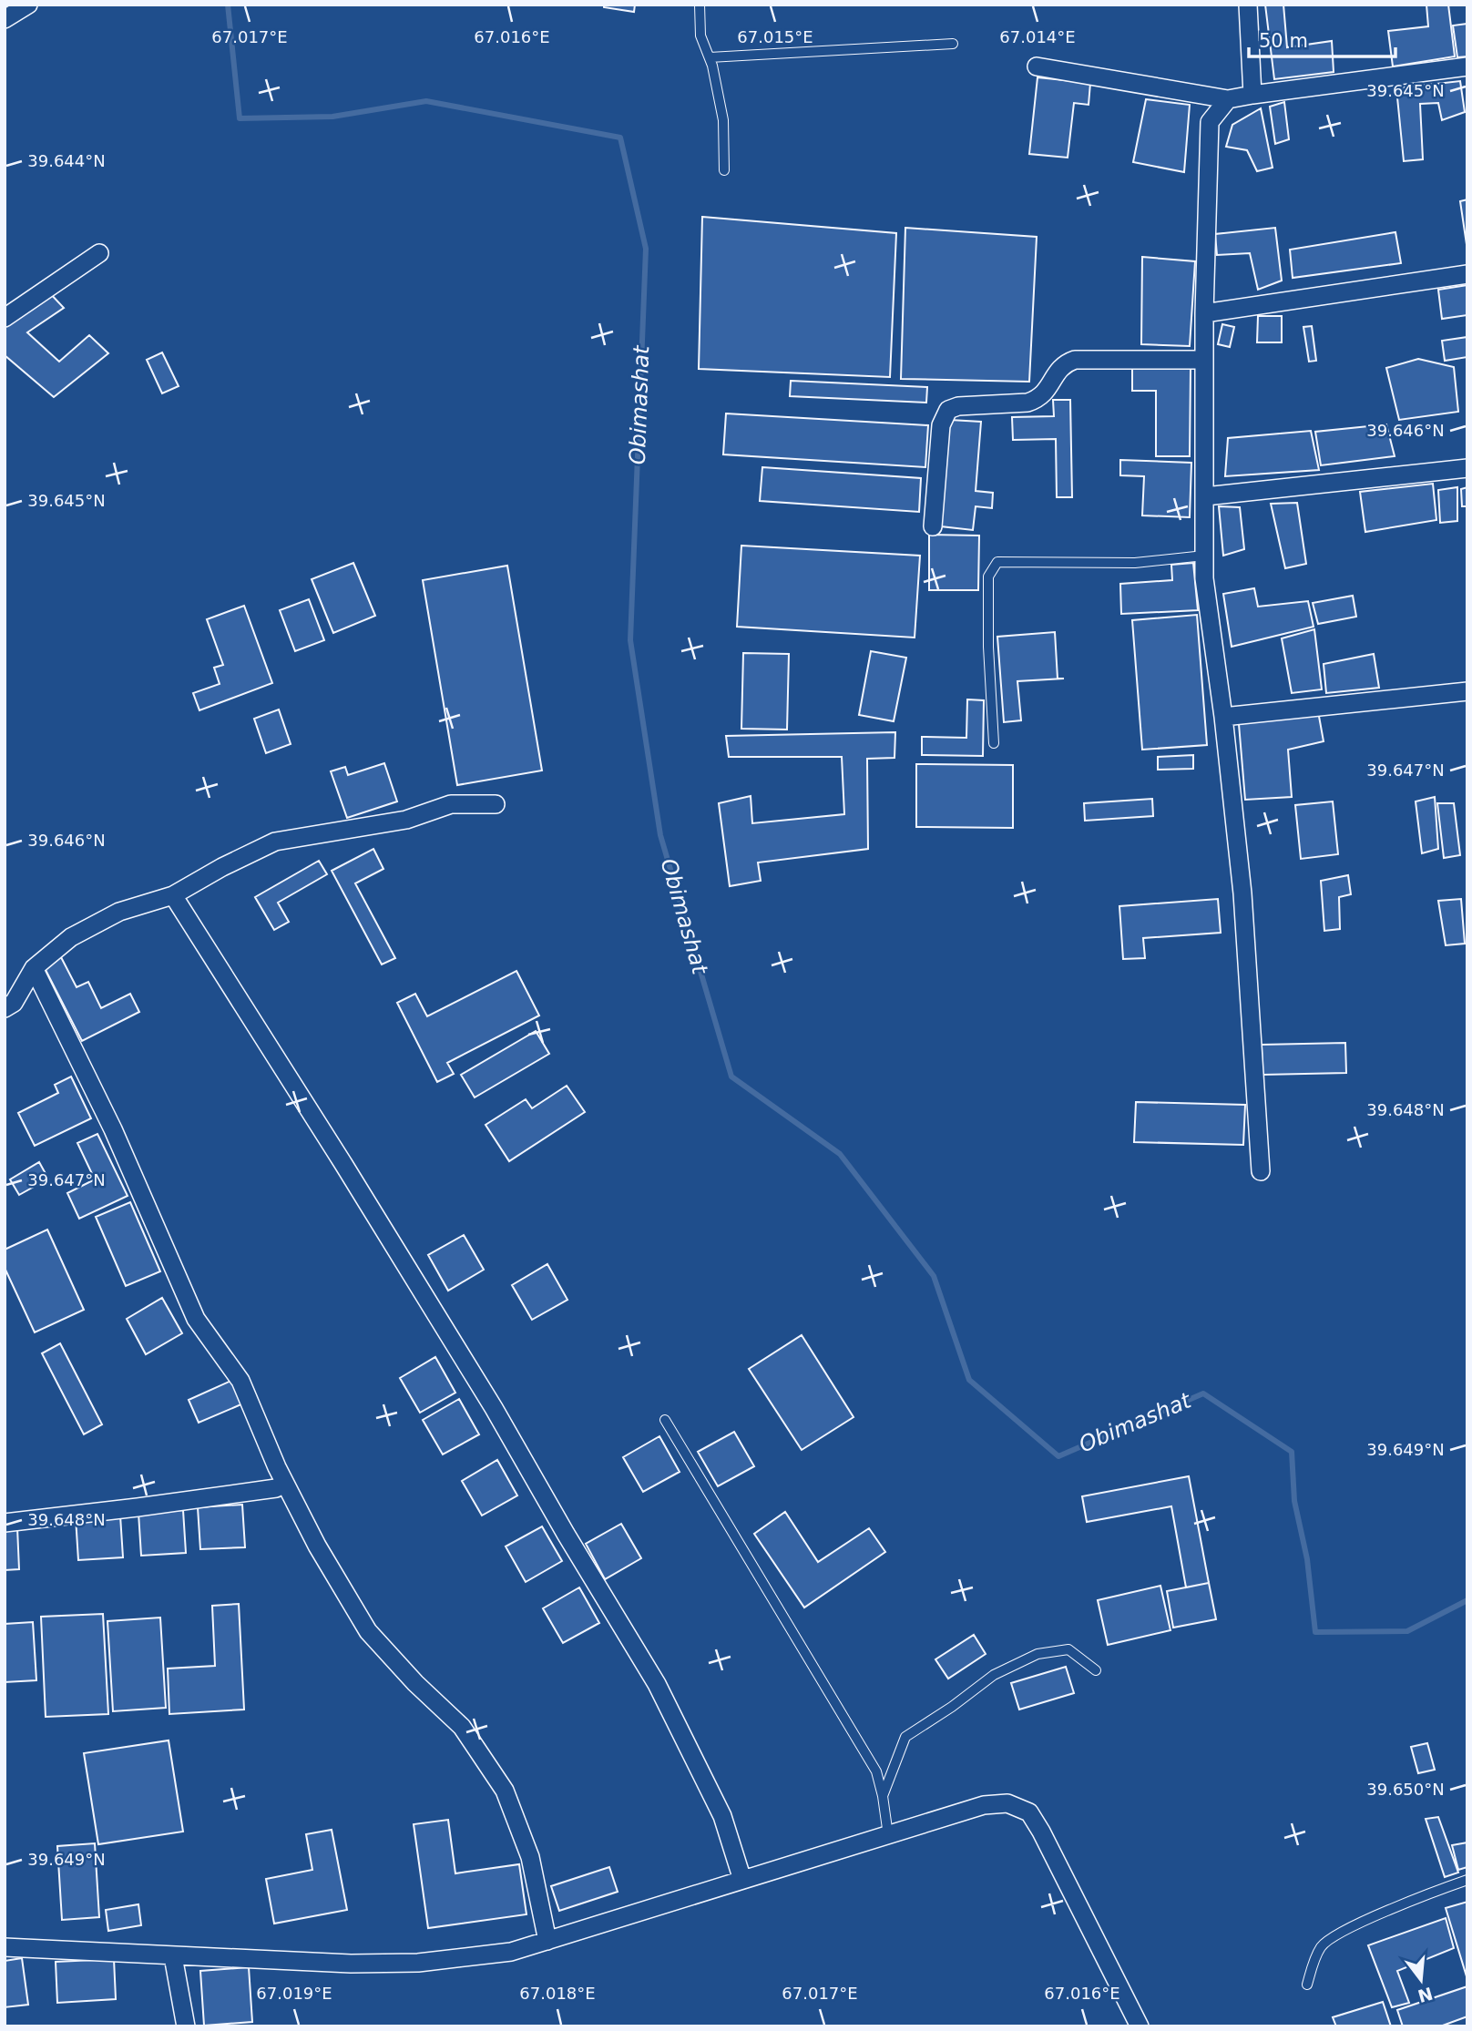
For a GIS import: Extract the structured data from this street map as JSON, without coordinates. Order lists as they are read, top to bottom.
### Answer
{
  "water": ["Obimashat"],
  "scale_bar": "50 m",
  "north": "bottom",
  "coordinates": [
    "67.017°E",
    "67.016°E",
    "67.015°E",
    "67.014°E",
    "39.645°N",
    "39.644°N",
    "39.646°N",
    "39.647°N",
    "39.648°N",
    "39.649°N",
    "39.650°N",
    "67.019°E",
    "67.018°E"
  ]
}
